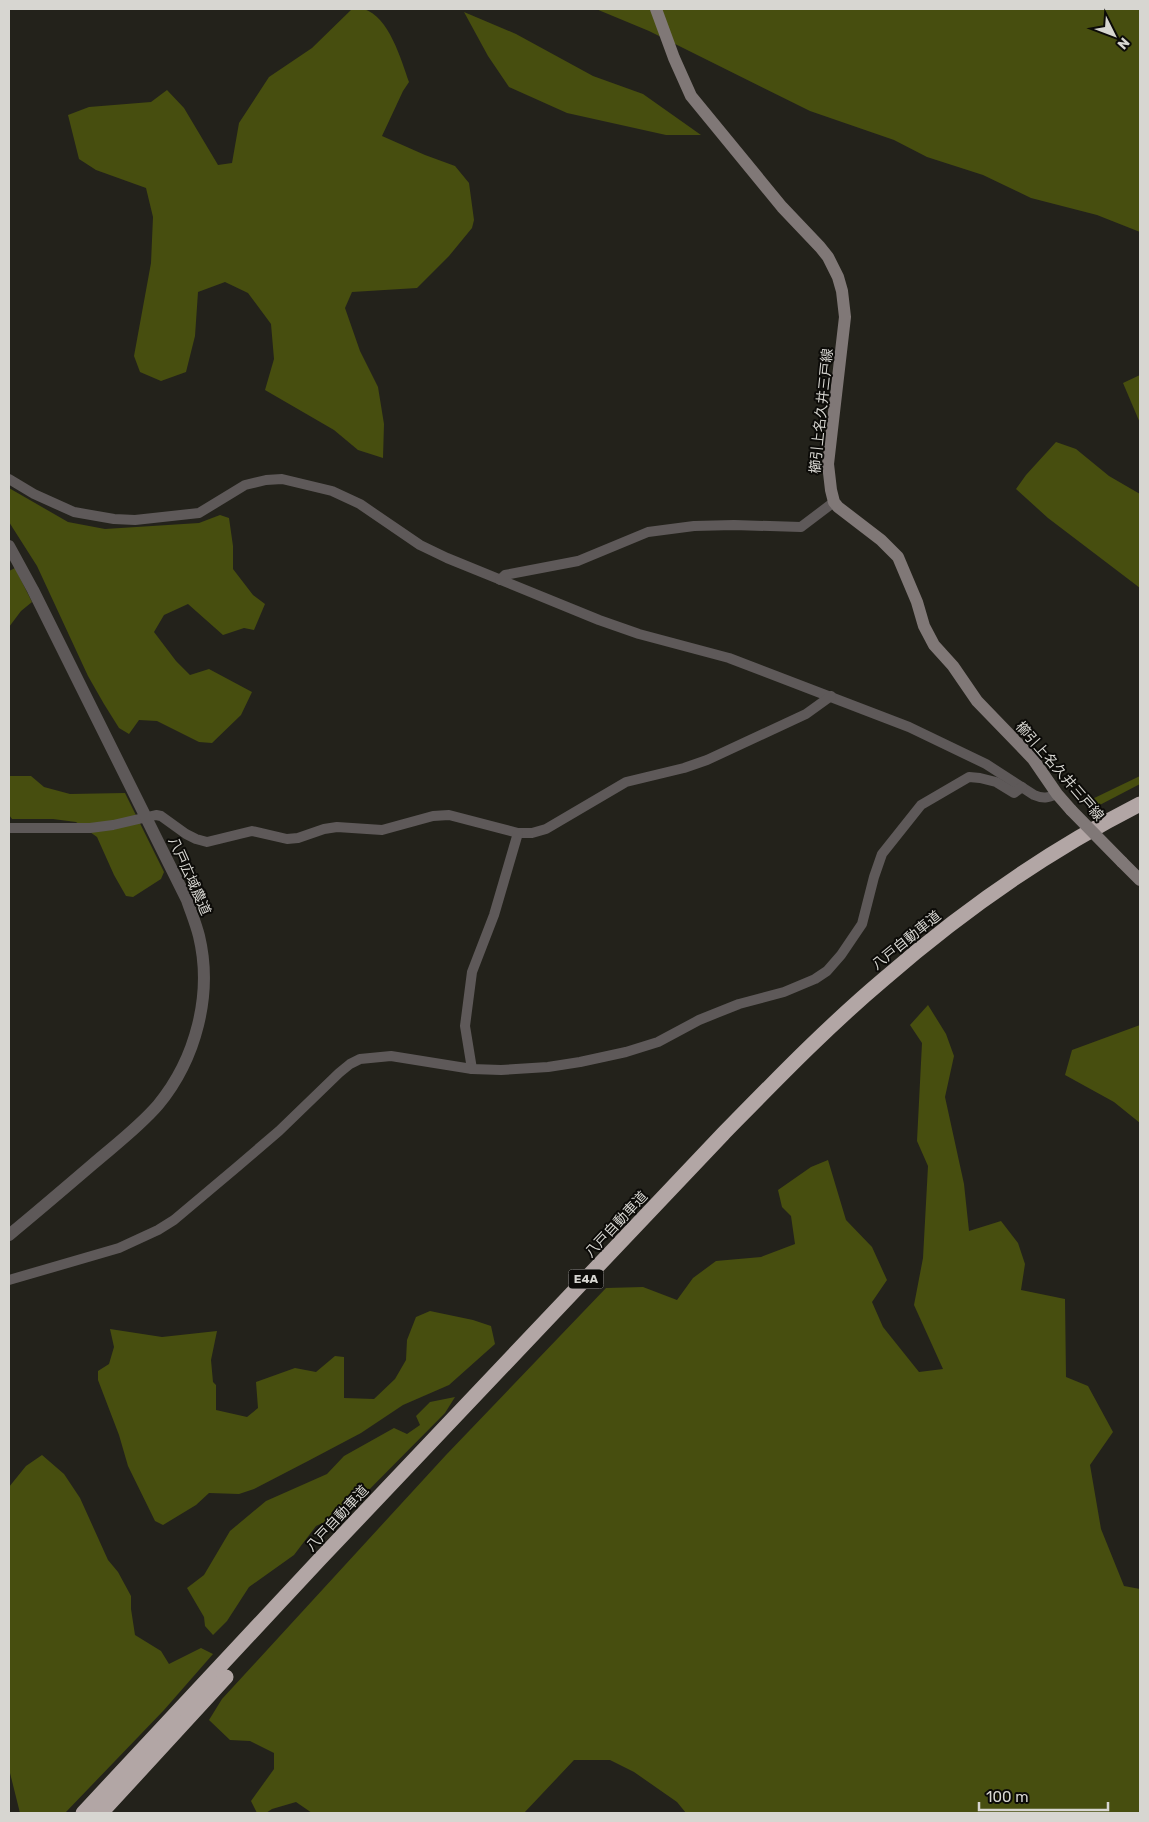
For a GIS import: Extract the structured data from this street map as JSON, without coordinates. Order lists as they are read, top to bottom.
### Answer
{
  "streets": {
    "highway": ["八戸自動車道", "E4A"],
    "main road": ["櫛引上名久井三戸線"],
    "street": ["八戸広域農道"]
  },
  "scale_bar": "100 m",
  "north": "bottom right"
}
